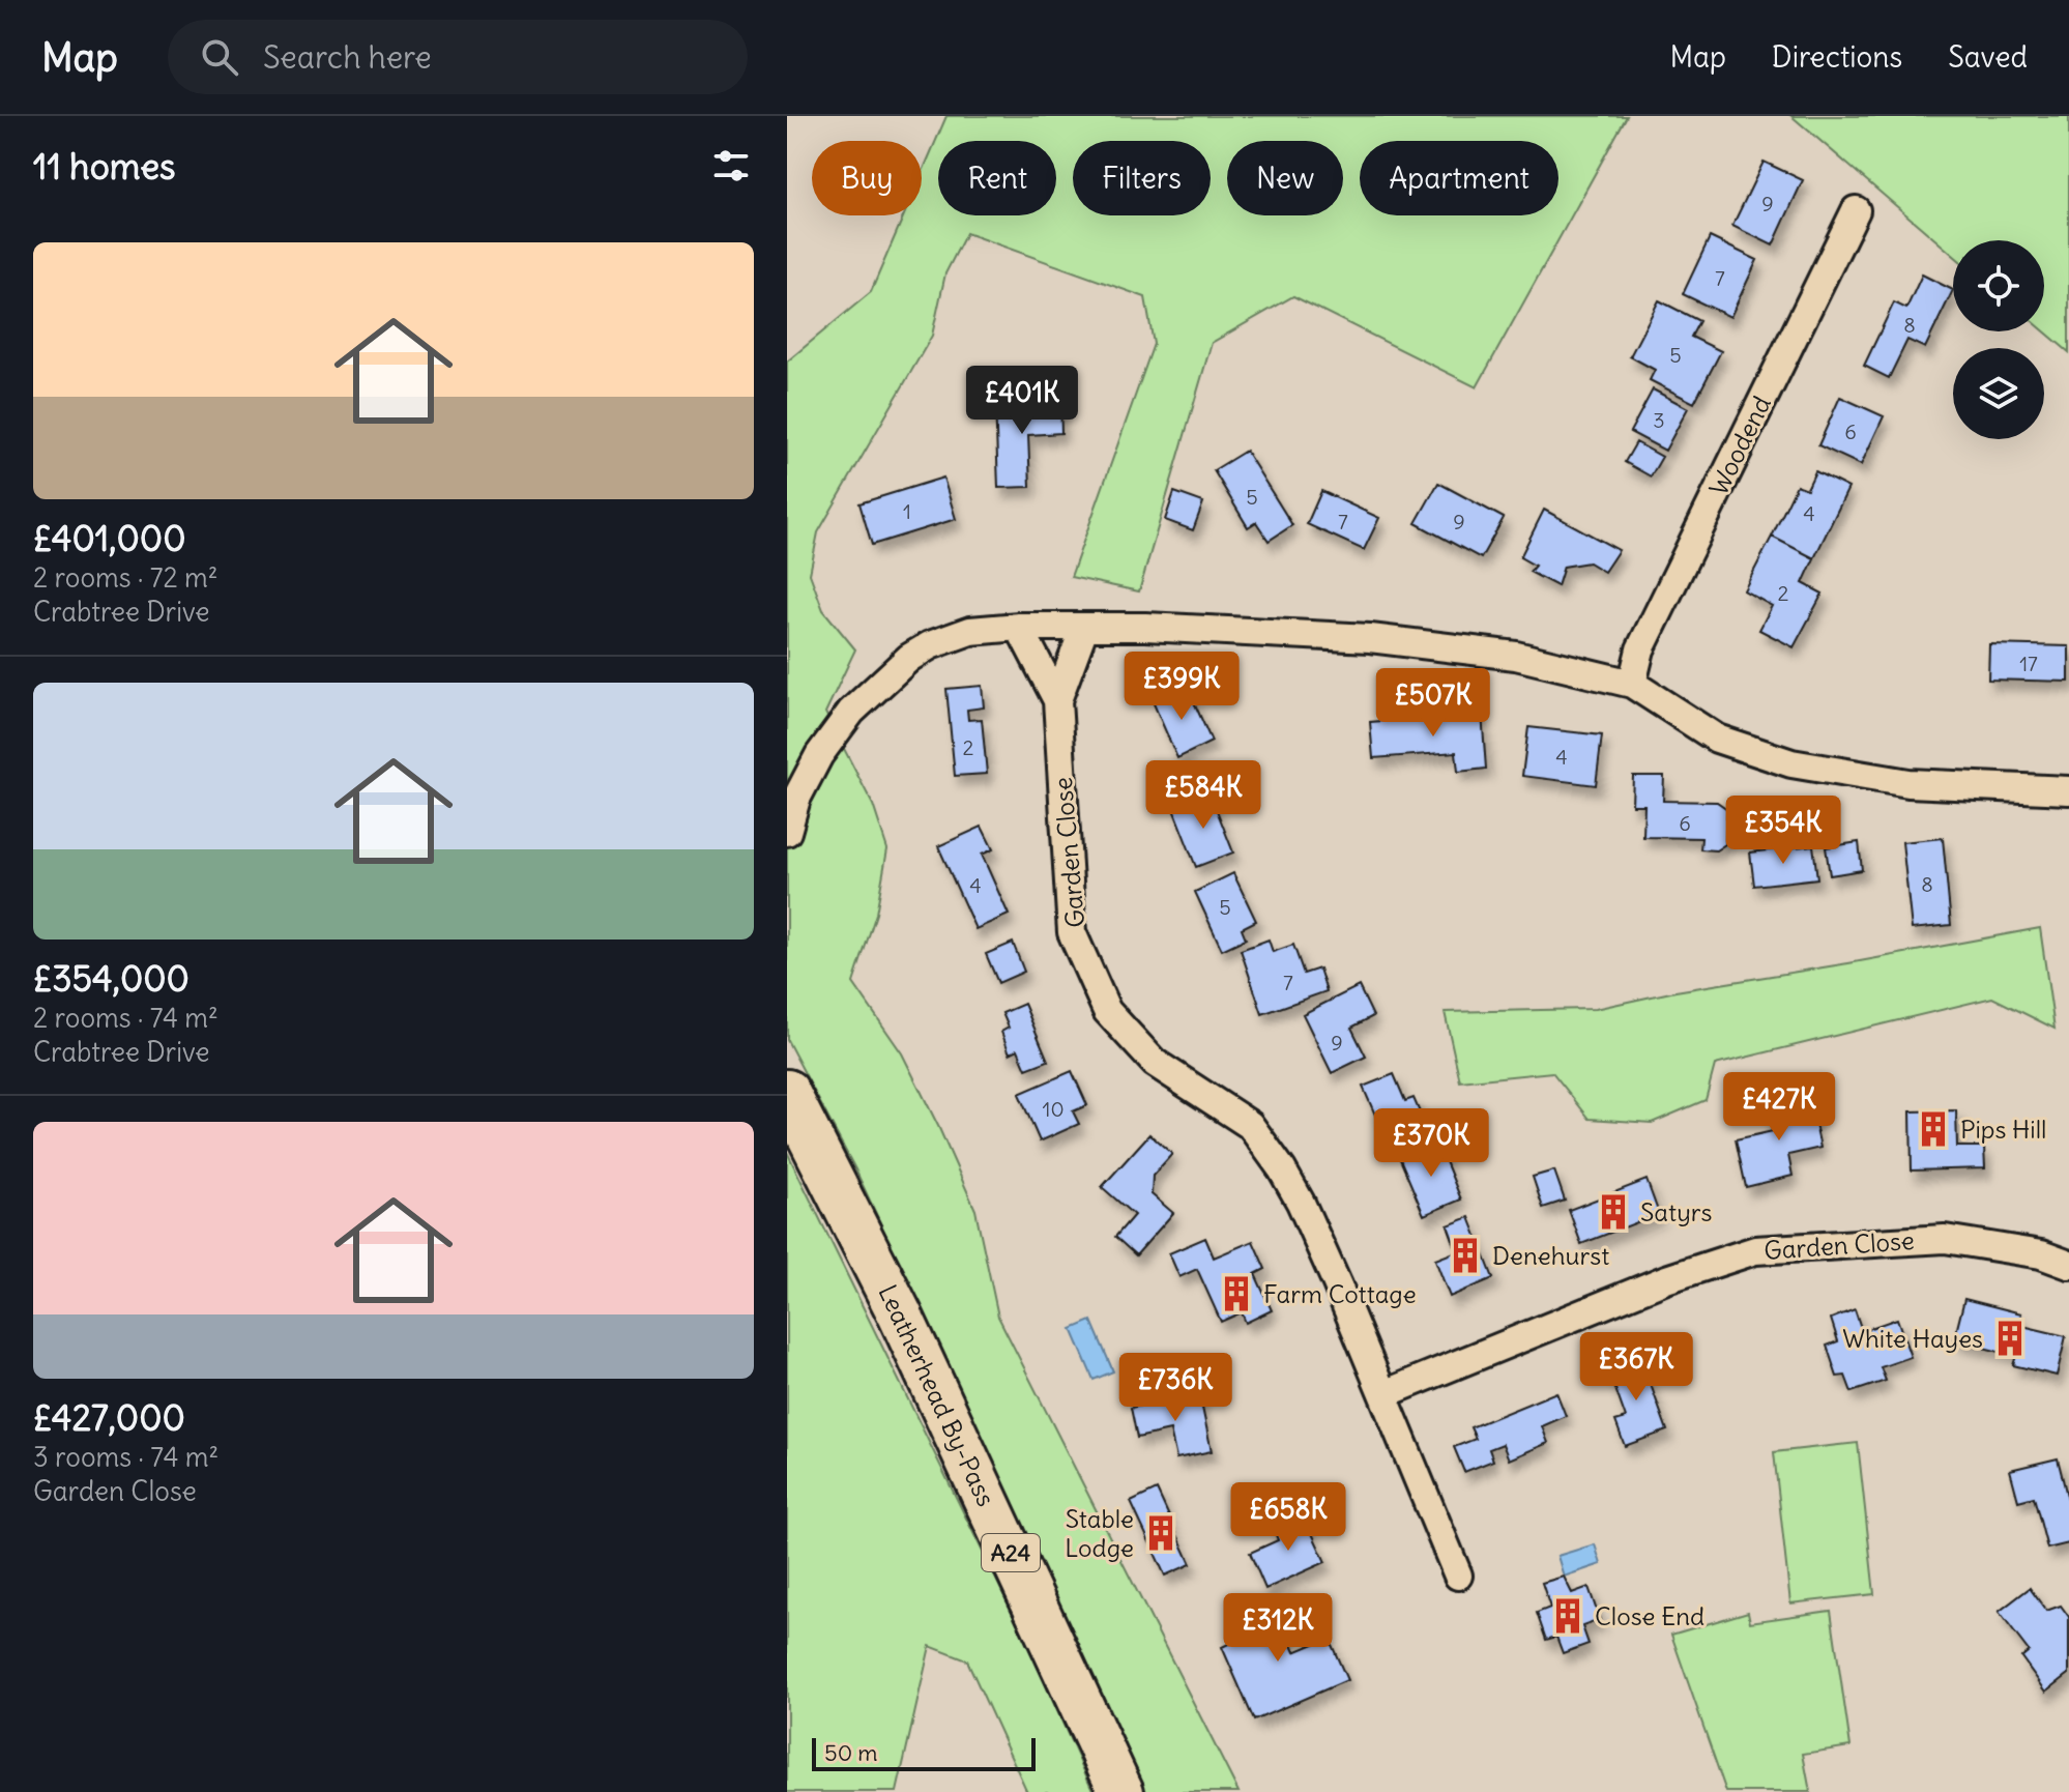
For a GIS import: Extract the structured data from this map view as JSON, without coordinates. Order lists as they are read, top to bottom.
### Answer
{
  "streets": {
    "highway": ["Leatherhead By-Pass", "A24"],
    "street": ["Woodend", "Garden Close"]
  },
  "places": {
    "building": [
      "Pips Hill",
      "Satyrs",
      "Denehurst",
      "Farm Cottage",
      "White Hayes",
      "Stable Lodge",
      "Close End"
    ]
  },
  "house_numbers": [
    "9",
    "7",
    "8",
    "5",
    "3",
    "6",
    "5",
    "1",
    "4",
    "7",
    "9",
    "2",
    "17",
    "2",
    "4",
    "6",
    "8",
    "4",
    "5",
    "7",
    "9",
    "10"
  ],
  "scale_bar": "50 m",
  "page": {
    "header": "Map",
    "search": "Search here",
    "nav": ["Map", "Directions", "Saved"],
    "heading": "11 homes",
    "chip": [
      "Buy",
      "Rent",
      "Filters",
      "New",
      "Apartment"
    ],
    "list": [
      {
        "name": "£401,000",
        "note": "2 rooms · 72 m² · Crabtree Drive"
      },
      {
        "name": "£354,000",
        "note": "2 rooms · 74 m² · Crabtree Drive"
      },
      {
        "name": "£427,000",
        "note": "3 rooms · 74 m² · Garden Close"
      }
    ],
    "price": [
      "£401K",
      "£399K",
      "£507K",
      "£584K",
      "£354K",
      "£427K",
      "£370K",
      "£367K",
      "£736K",
      "£658K",
      "£312K"
    ],
    "scale": "50 m"
  }
}
